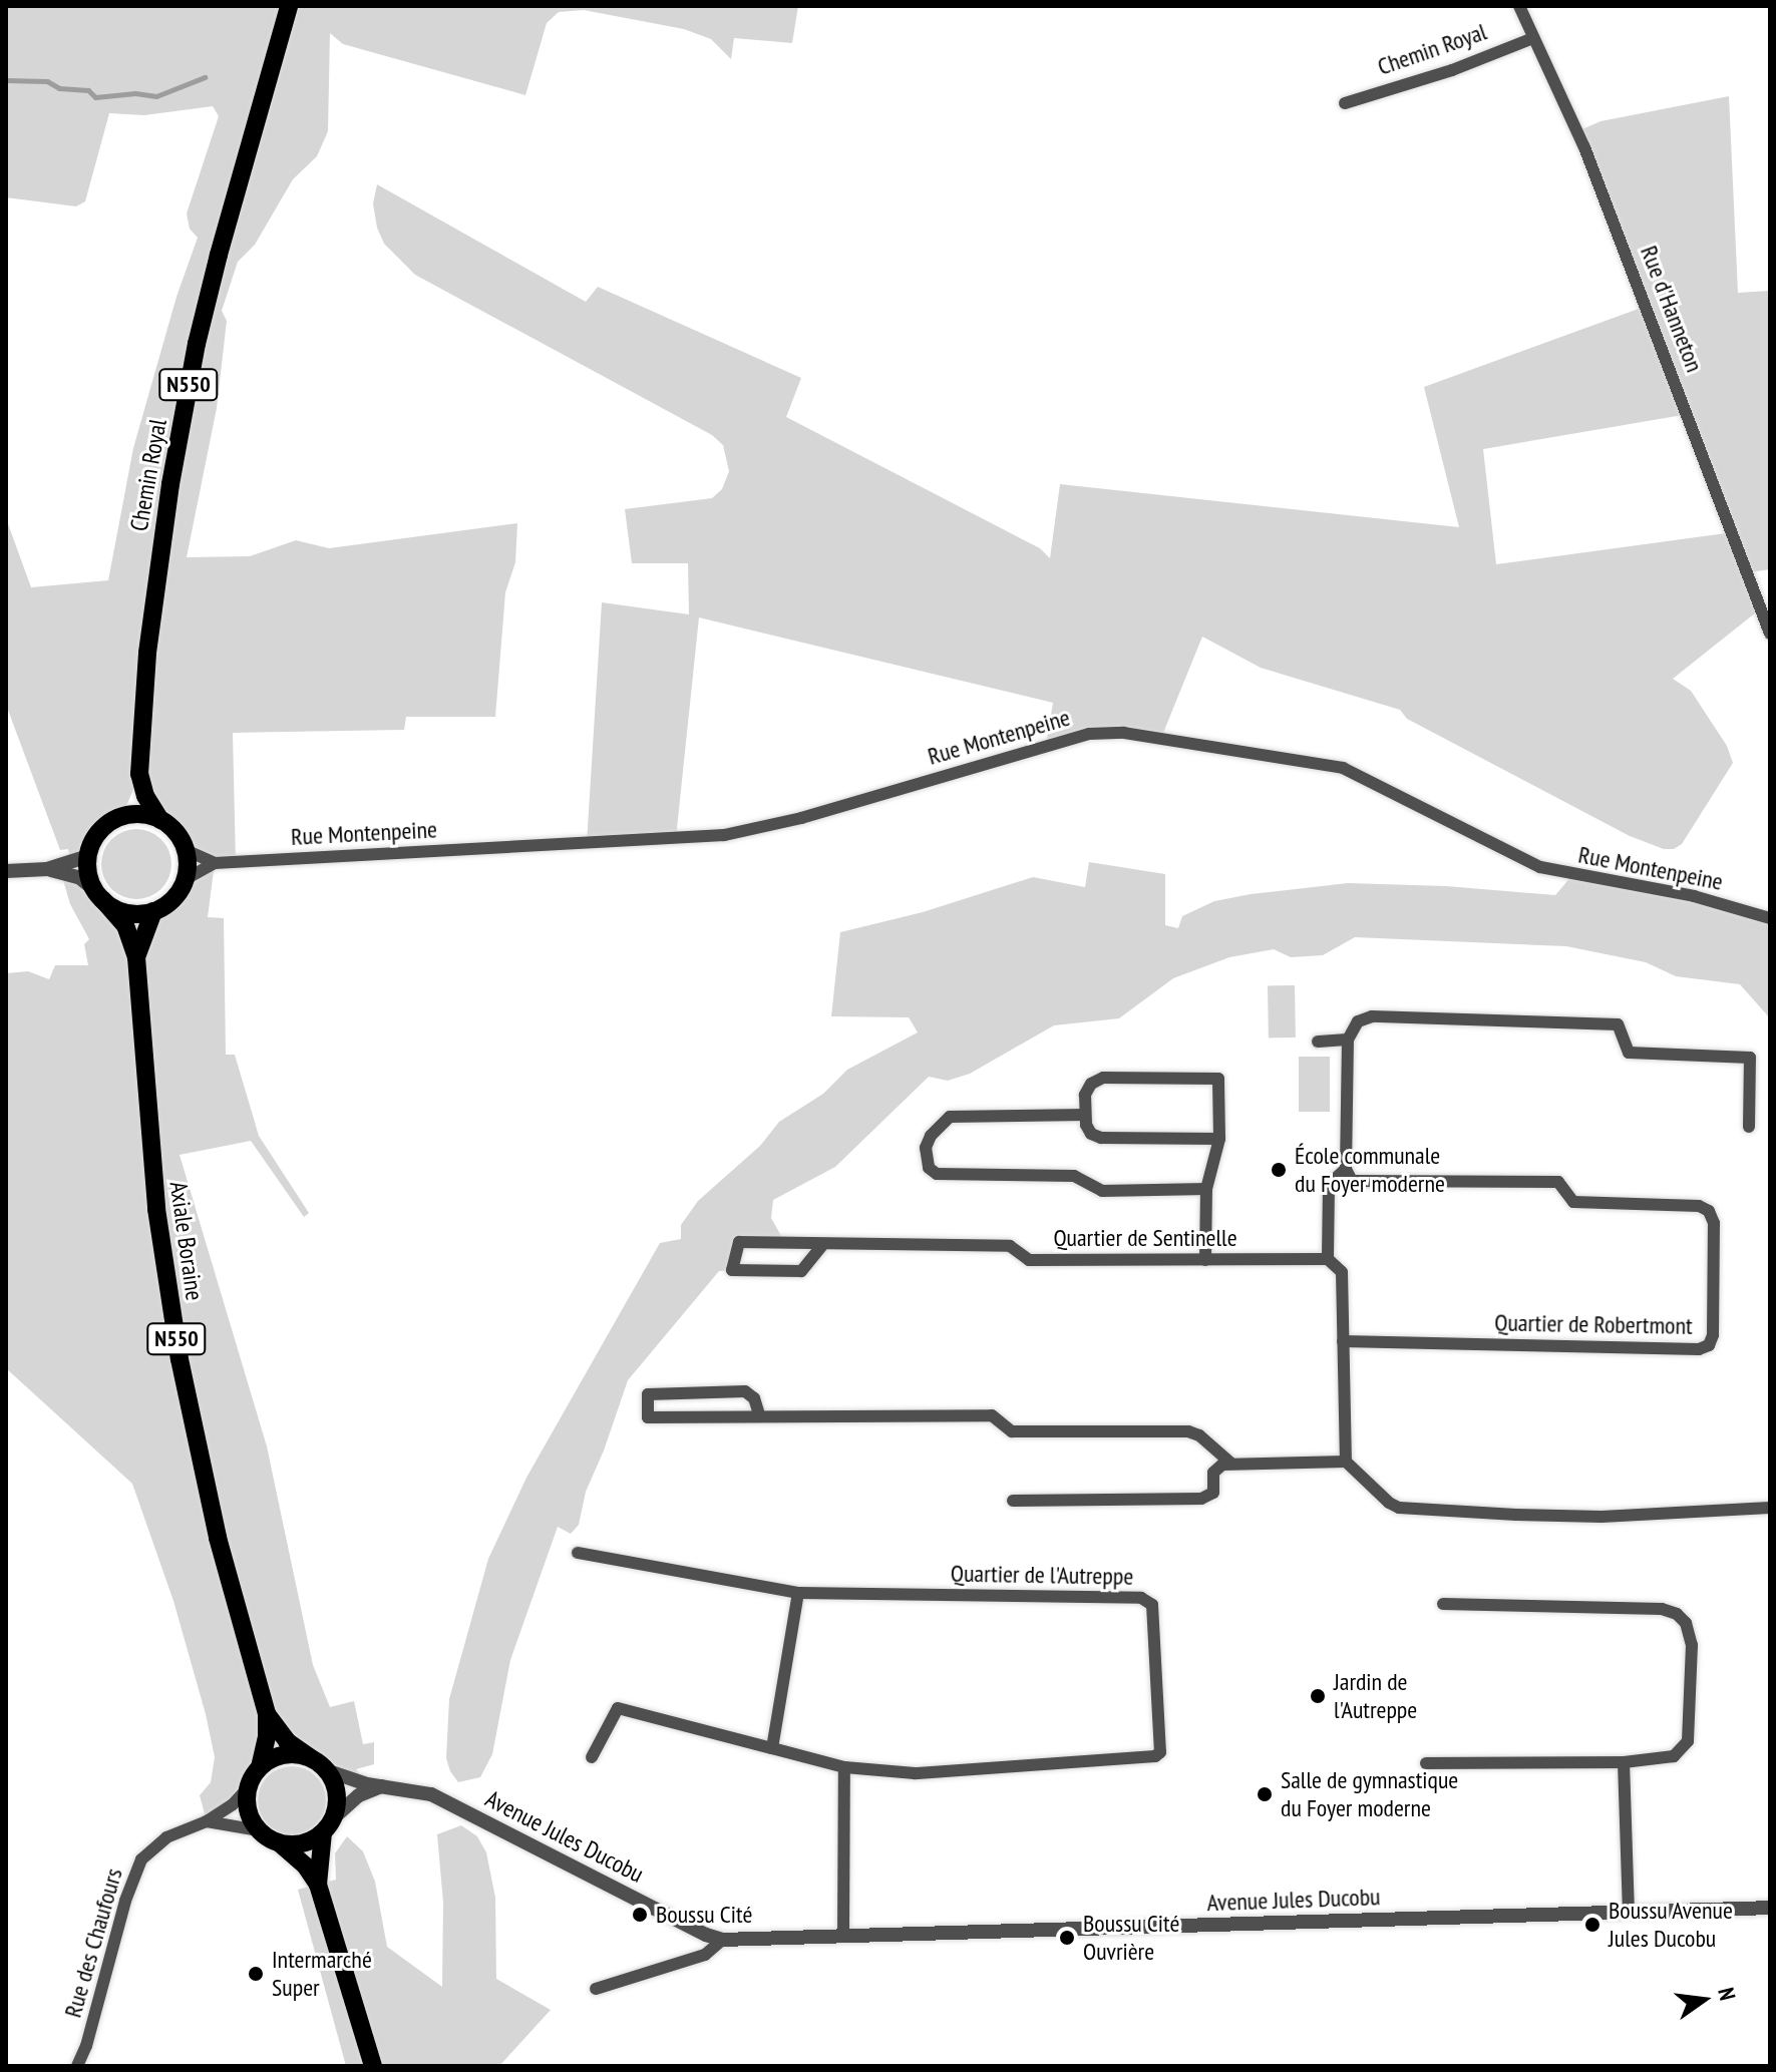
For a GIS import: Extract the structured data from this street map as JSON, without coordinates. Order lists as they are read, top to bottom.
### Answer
{
  "streets": {
    "main road": ["Chemin Royal", "N550", "Axiale Boraine"],
    "street": [
      "Rue d'Hanneton",
      "Rue Montenpeine",
      "Quartier de Sentinelle",
      "Quartier de Robertmont",
      "Quartier de l'Autreppe",
      "Avenue Jules Ducobu",
      "Rue des Chaufours"
    ]
  },
  "crossings": [
    ["Chemin Royal", "Rue d'Hanneton"],
    ["Chemin Royal", "Rue Montenpeine"],
    ["Chemin Royal", "Axiale Boraine"],
    ["Rue Montenpeine", "Axiale Boraine"],
    ["Axiale Boraine", "Avenue Jules Ducobu"],
    ["Axiale Boraine", "Rue des Chaufours"],
    ["Avenue Jules Ducobu", "Rue des Chaufours"]
  ],
  "places": [
    "École communale du Foyer moderne",
    "Jardin de l'Autreppe",
    "Salle de gymnastique du Foyer moderne",
    "Boussu Cité",
    "Boussu Avenue Jules Ducobu",
    "Boussu Cité Ouvrière",
    "Intermarché Super"
  ],
  "north": "right"
}
